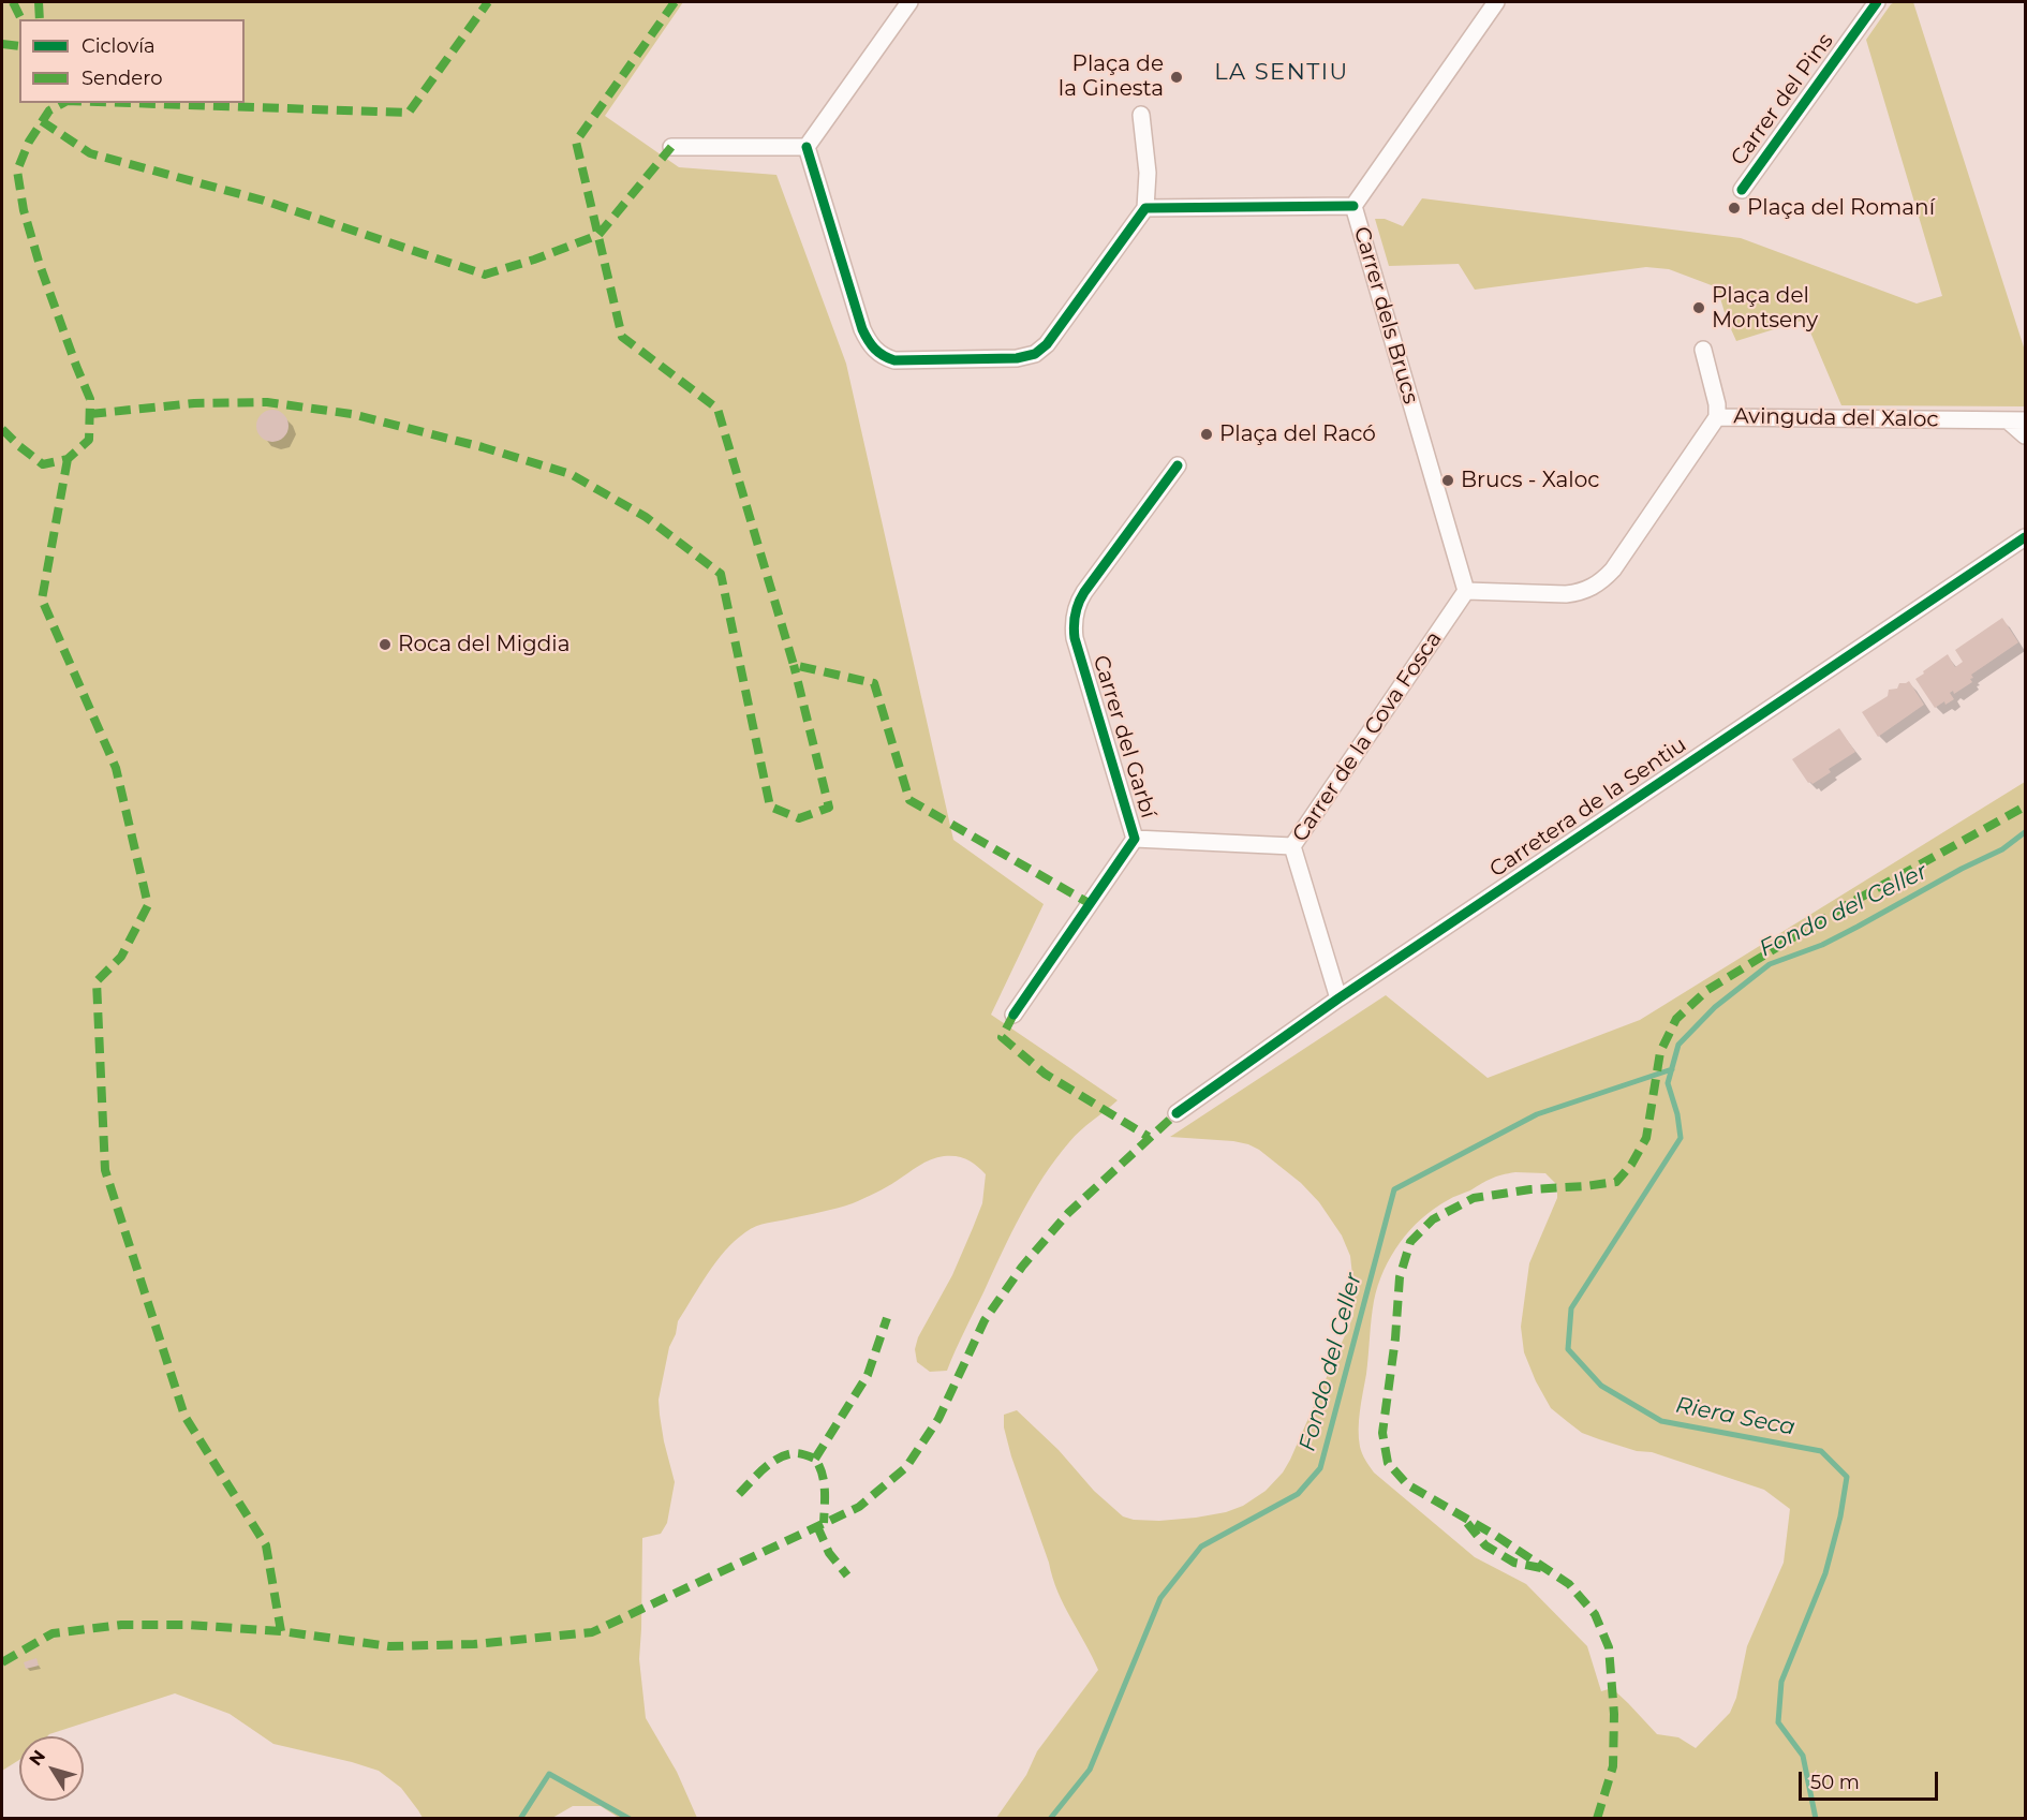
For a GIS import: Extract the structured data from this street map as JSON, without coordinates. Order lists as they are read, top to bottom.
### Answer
{
  "streets": {
    "street": [
      "Carrer del Pins",
      "Carrer dels Brucs",
      "Avinguda del Xaloc",
      "Carrer del Garbí",
      "Carrer de la Cova Fosca",
      "Carretera de la Sentiu"
    ]
  },
  "crossings": [
    ["Carrer dels Brucs", "Avinguda del Xaloc"],
    ["Carrer dels Brucs", "Carrer de la Cova Fosca"],
    ["Avinguda del Xaloc", "Carrer de la Cova Fosca"],
    ["Carrer de la Cova Fosca", "Carretera de la Sentiu"]
  ],
  "districts": ["LA SENTIU"],
  "water": ["Fondo del Celler", "Riera Seca"],
  "places": [
    "Plaça de la Ginesta",
    "Plaça del Romaní",
    "Plaça del Montseny",
    "Plaça del Racó",
    "Brucs - Xaloc",
    "Roca del Migdia"
  ],
  "legend": ["Ciclovía", "Sendero"],
  "scale_bar": "50 m",
  "north": "top left"
}
